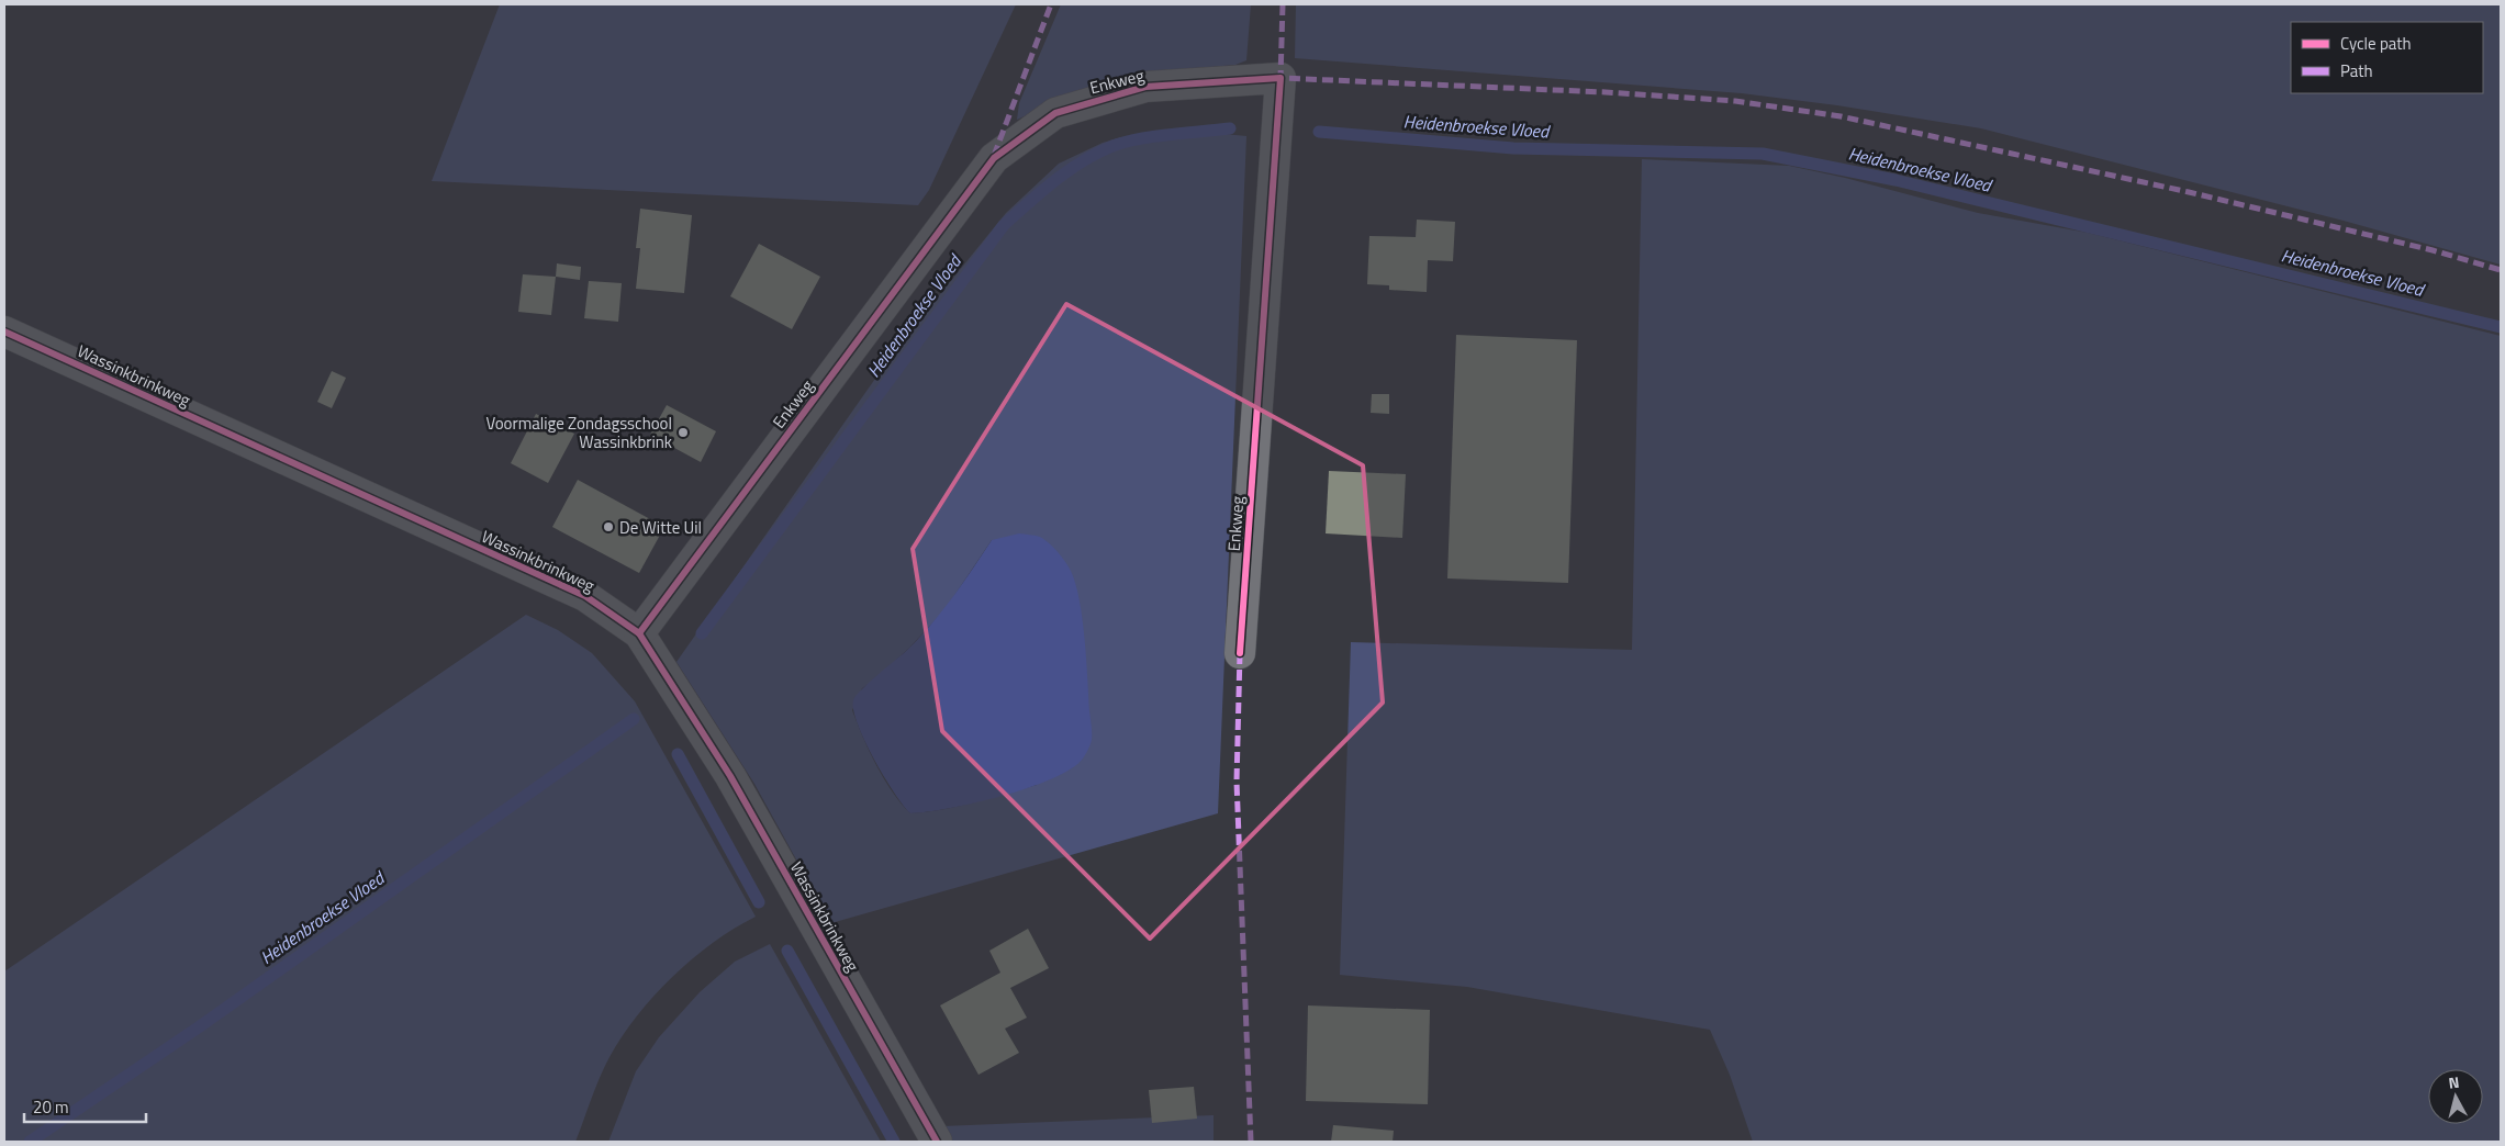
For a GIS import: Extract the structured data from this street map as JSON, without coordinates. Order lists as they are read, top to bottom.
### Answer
{
  "streets": {
    "street": ["Enkweg", "Wassinkbrinkweg"]
  },
  "crossings": [
    ["Enkweg", "Wassinkbrinkweg"]
  ],
  "water": ["Heidenbroekse Vloed"],
  "places": ["Voormalige Zondagsschool Wassinkbrink", "De Witte Uil"],
  "legend": ["Cycle path", "Path"],
  "scale_bar": "20 m",
  "north": "top"
}
